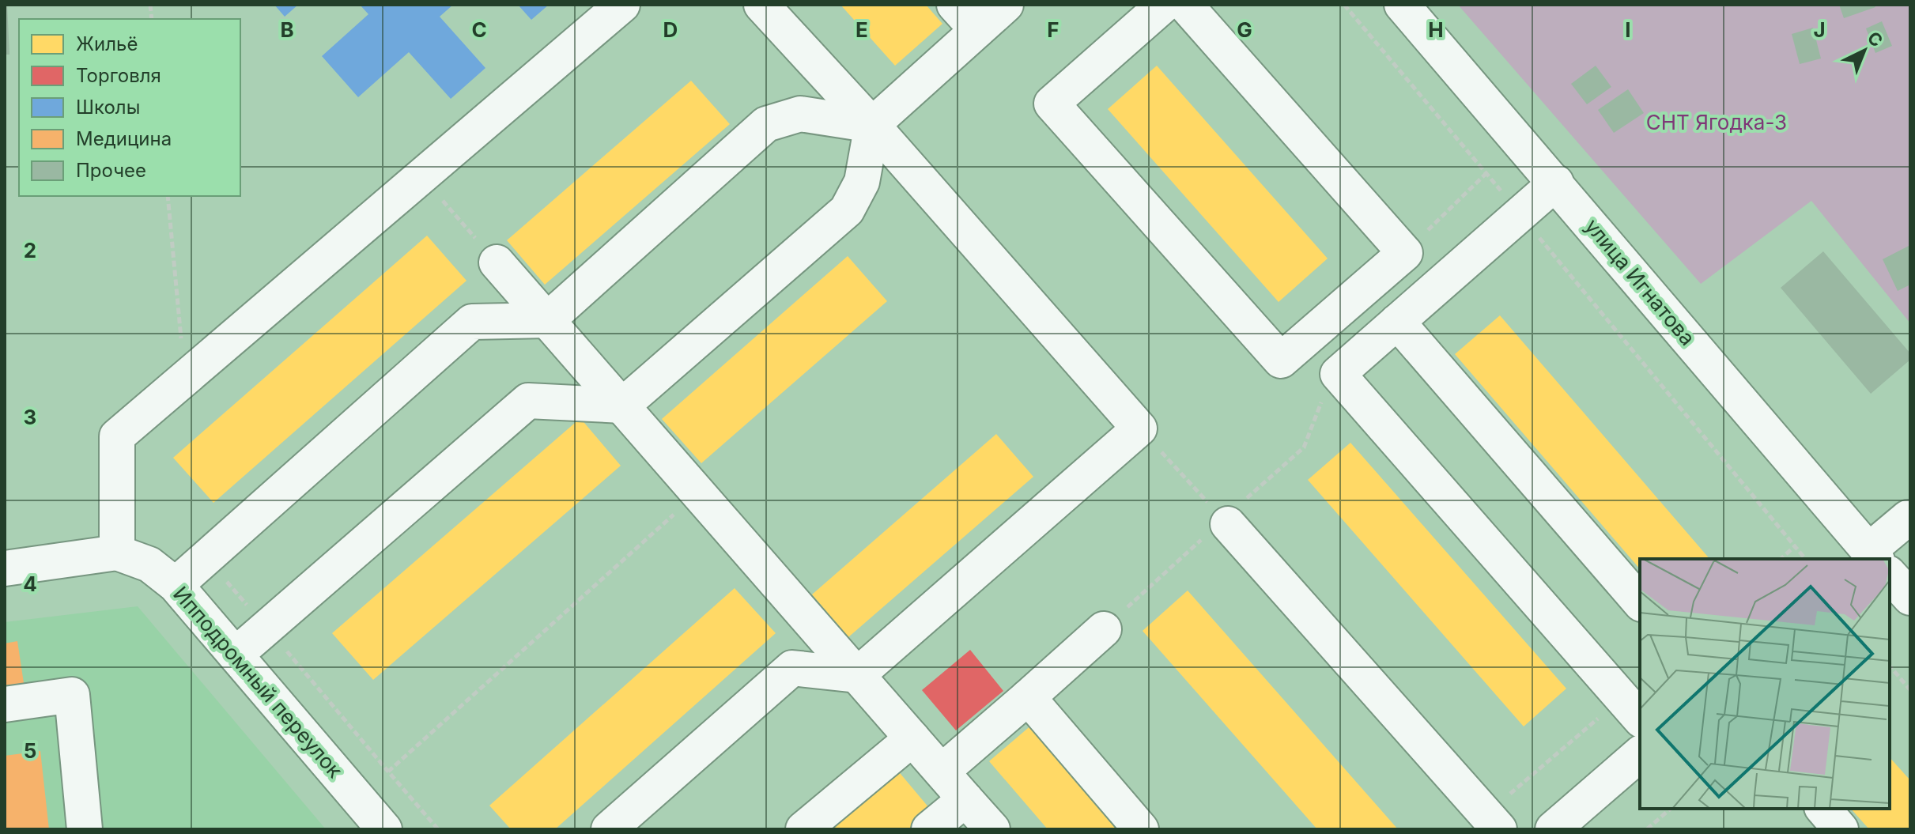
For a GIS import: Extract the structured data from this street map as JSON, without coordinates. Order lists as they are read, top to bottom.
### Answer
{
  "streets": {
    "main road": ["улица Игнатова", "Ипподромный переулок"]
  },
  "parks": ["СНТ Ягодка-3"],
  "legend": [
    "Жильё",
    "Торговля",
    "Школы",
    "Медицина",
    "Прочее"
  ],
  "north": "top right",
  "grid": {
    "columns": [
      "B",
      "C",
      "D",
      "E",
      "F",
      "G",
      "H",
      "I",
      "J"
    ],
    "rows": [
      "2",
      "3",
      "4",
      "5"
    ]
  }
}
